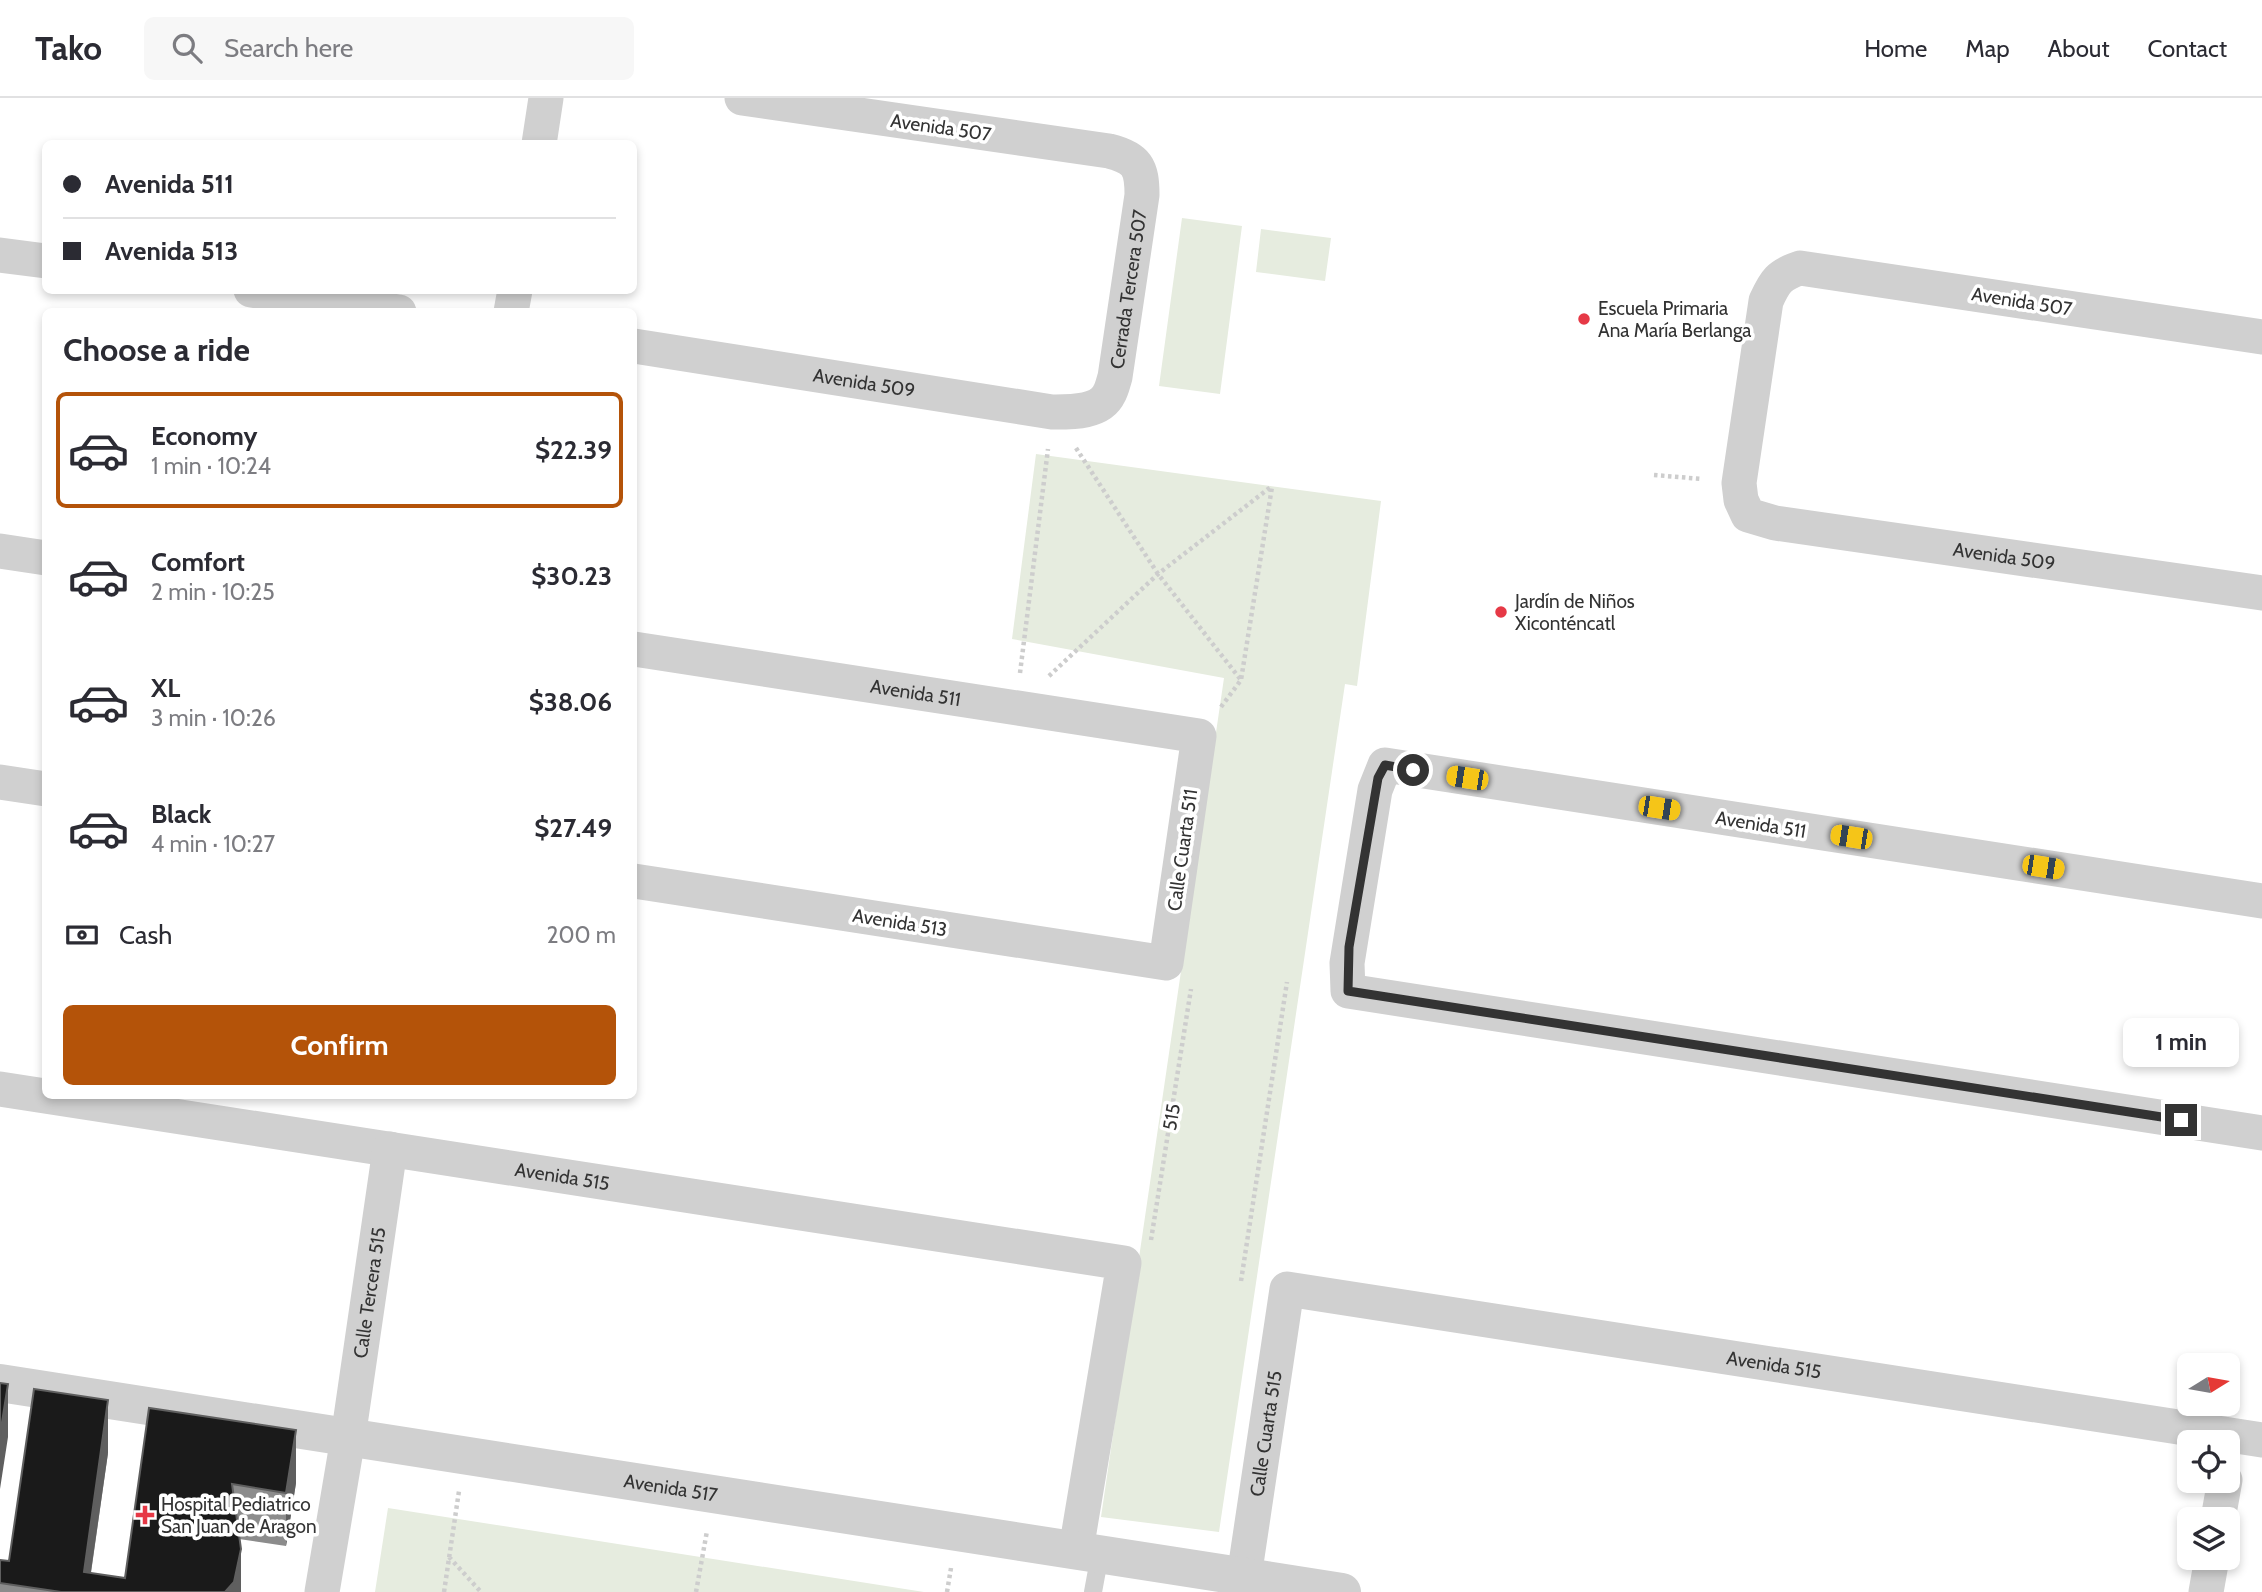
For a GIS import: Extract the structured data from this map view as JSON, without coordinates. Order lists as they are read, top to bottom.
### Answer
{
  "streets": {
    "street": [
      "Avenida 507",
      "Cerrada Tercera 507",
      "Avenida 509",
      "Avenida 511",
      "Calle Cuarta 511",
      "Avenida 513",
      "Avenida 515",
      "Calle Tercera 515",
      "Calle Cuarta 515",
      "Avenida 517"
    ],
    "path": ["515"]
  },
  "crossings": [
    ["Avenida 507", "Cerrada Tercera 507"],
    ["Avenida 507", "Avenida 509"],
    ["Cerrada Tercera 507", "Avenida 509"],
    ["Avenida 511", "Calle Cuarta 511"],
    ["Calle Cuarta 511", "Avenida 513"],
    ["Calle Cuarta 511", "515"],
    ["Avenida 513", "515"],
    ["515", "Avenida 515"],
    ["Avenida 515", "Calle Tercera 515"],
    ["Avenida 515", "Calle Cuarta 515"],
    ["Calle Tercera 515", "Avenida 517"],
    ["Calle Cuarta 515", "Avenida 517"]
  ],
  "places": {
    "other": ["Escuela Primaria Ana María Berlanga", "Jardín de Niños Xiconténcatl"],
    "health": ["Hospital Pediatrico San Juan de Aragon"]
  },
  "north": "right",
  "page": {
    "header": "Tako",
    "search": "Search here",
    "nav": [
      "Home",
      "Map",
      "About",
      "Contact"
    ],
    "banner": ["Avenida 511", "Avenida 513"],
    "heading": "Choose a ride",
    "list": [
      {
        "name": "Economy",
        "note": "1 min · 10:24",
        "value": "$22.39"
      },
      {
        "name": "Comfort",
        "note": "2 min · 10:25",
        "value": "$30.23"
      },
      {
        "name": "XL",
        "note": "3 min · 10:26",
        "value": "$38.06"
      },
      {
        "name": "Black",
        "note": "4 min · 10:27",
        "value": "$27.49"
      }
    ],
    "pay": ["Cash", "200 m"],
    "buttons": "Confirm",
    "bubble": "1 min"
  }
}
